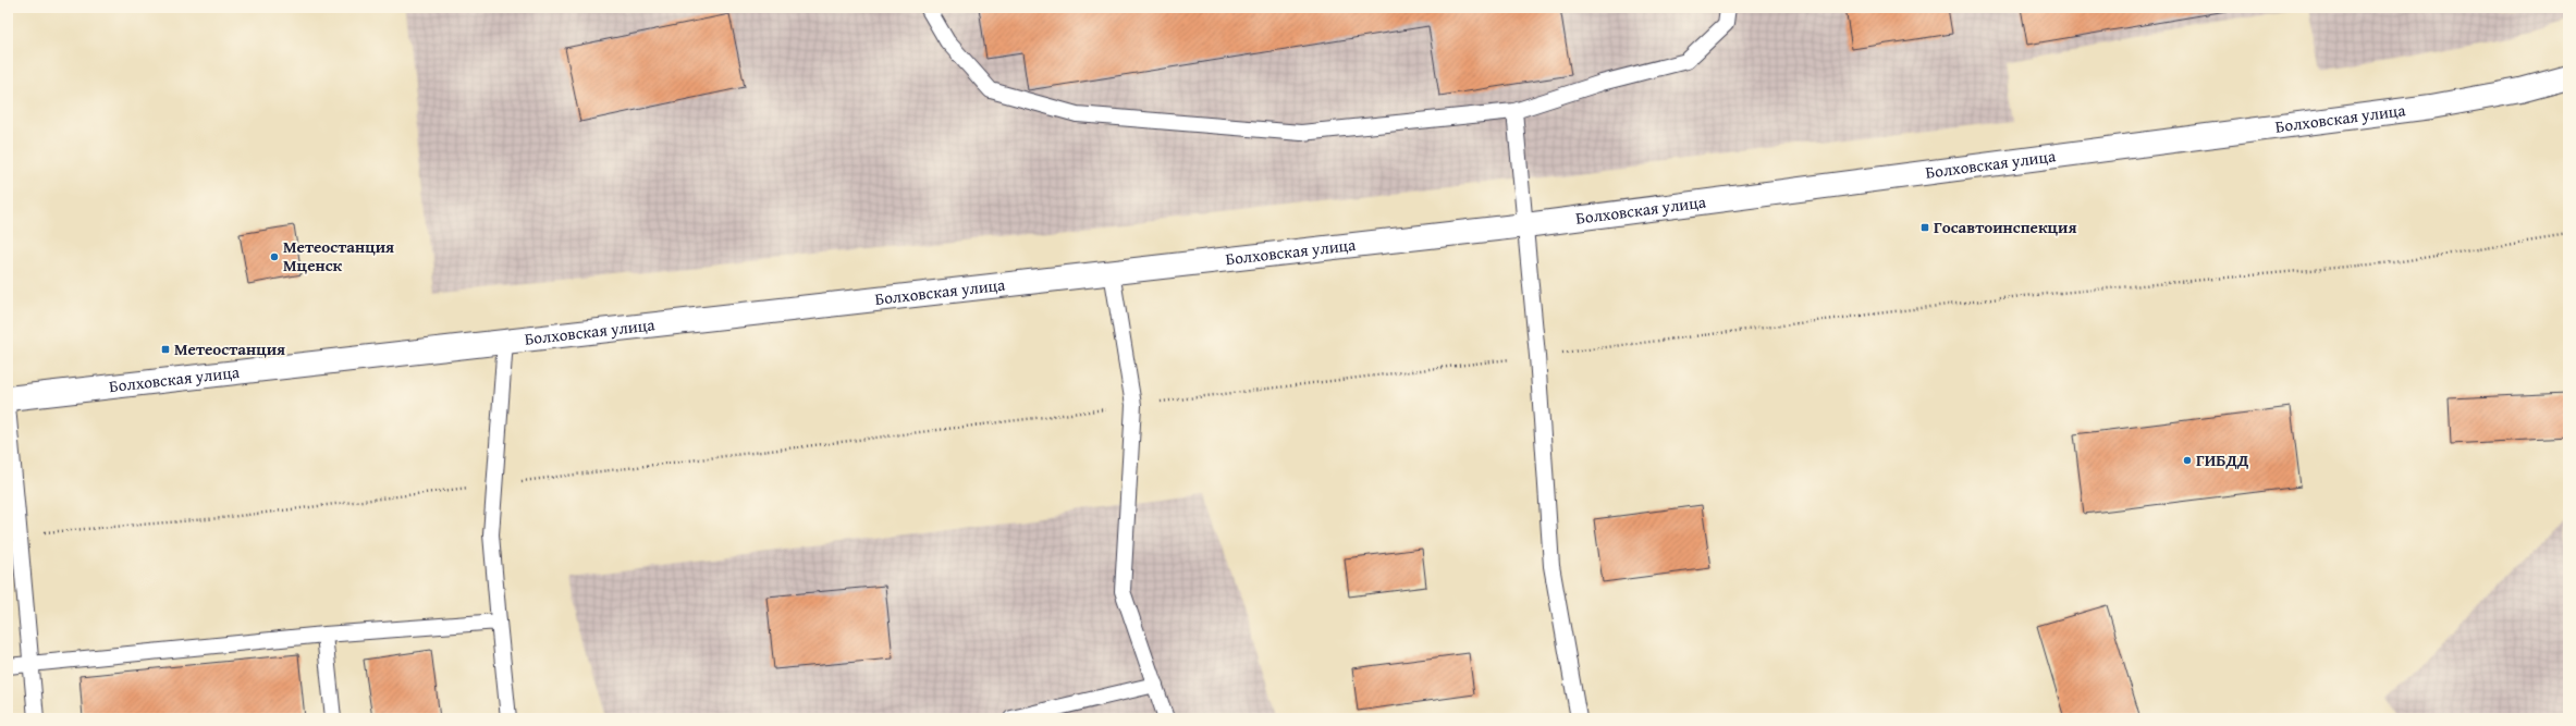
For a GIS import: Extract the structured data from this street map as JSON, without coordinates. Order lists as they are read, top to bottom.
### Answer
{
  "streets": {
    "main road": ["Болховская улица"]
  },
  "places": {
    "transit": ["Госавтоинспекция", "Метеостанция"],
    "other": ["Метеостанция Мценск", "ГИБДД"]
  }
}
